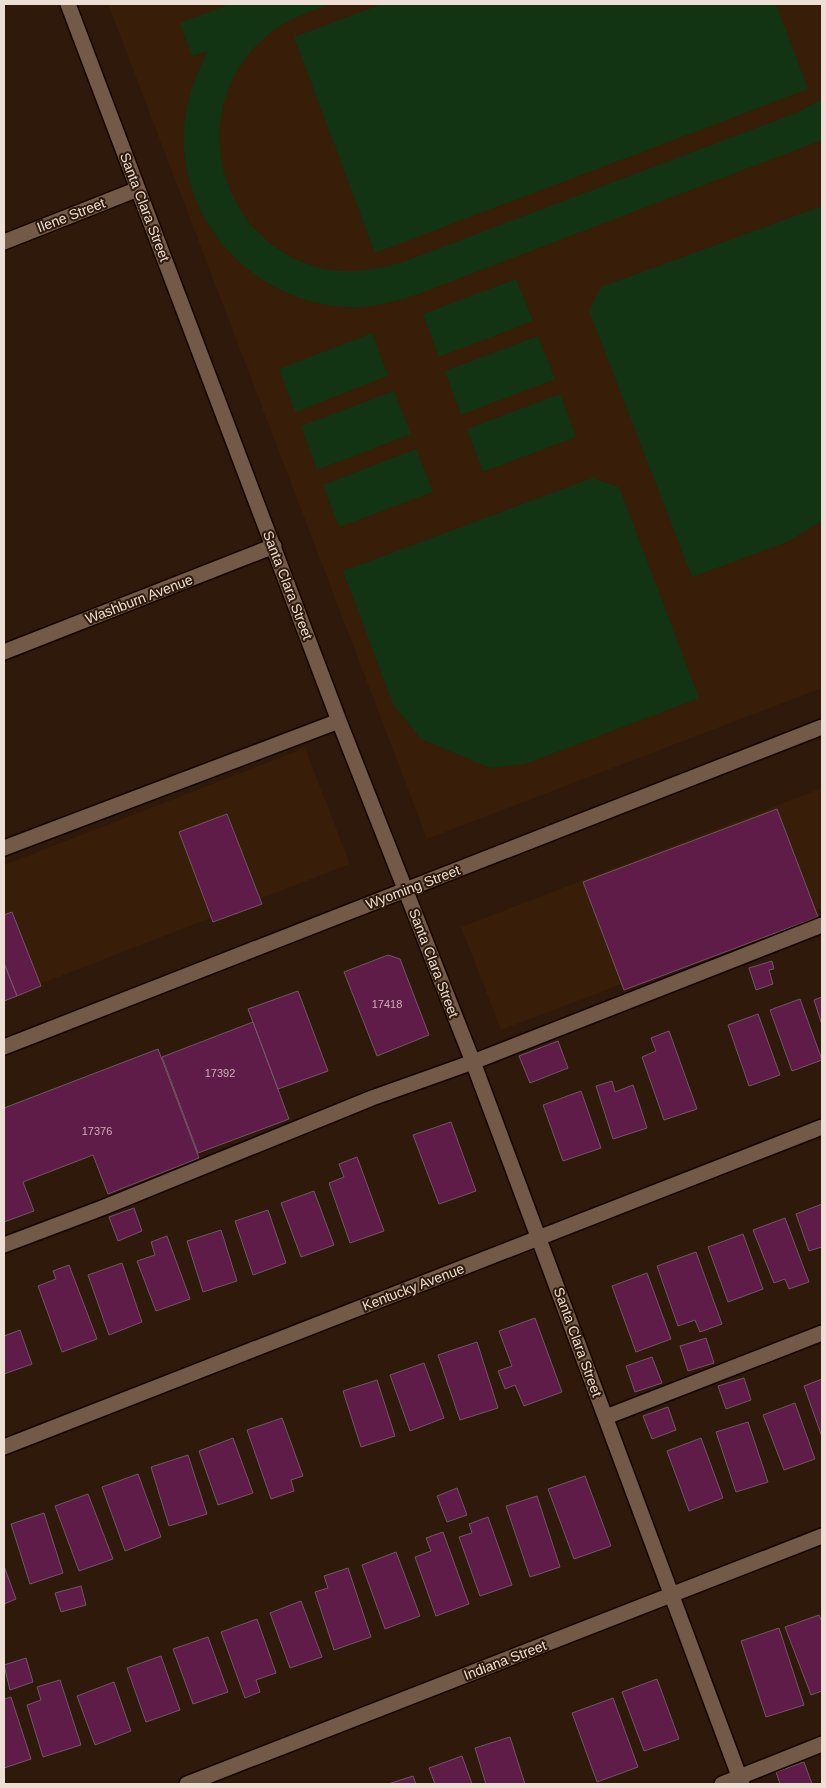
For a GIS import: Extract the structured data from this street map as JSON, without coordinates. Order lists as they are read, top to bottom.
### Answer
{
  "streets": {
    "street": [
      "Santa Clara Street",
      "Ilene Street",
      "Washburn Avenue",
      "Wyoming Street",
      "Kentucky Avenue",
      "Indiana Street"
    ]
  },
  "crossings": [
    ["Santa Clara Street", "Ilene Street"],
    ["Santa Clara Street", "Washburn Avenue"],
    ["Santa Clara Street", "Wyoming Street"],
    ["Santa Clara Street", "Kentucky Avenue"],
    ["Santa Clara Street", "Indiana Street"]
  ],
  "house_numbers": ["17418", "17392", "17376"]
}
